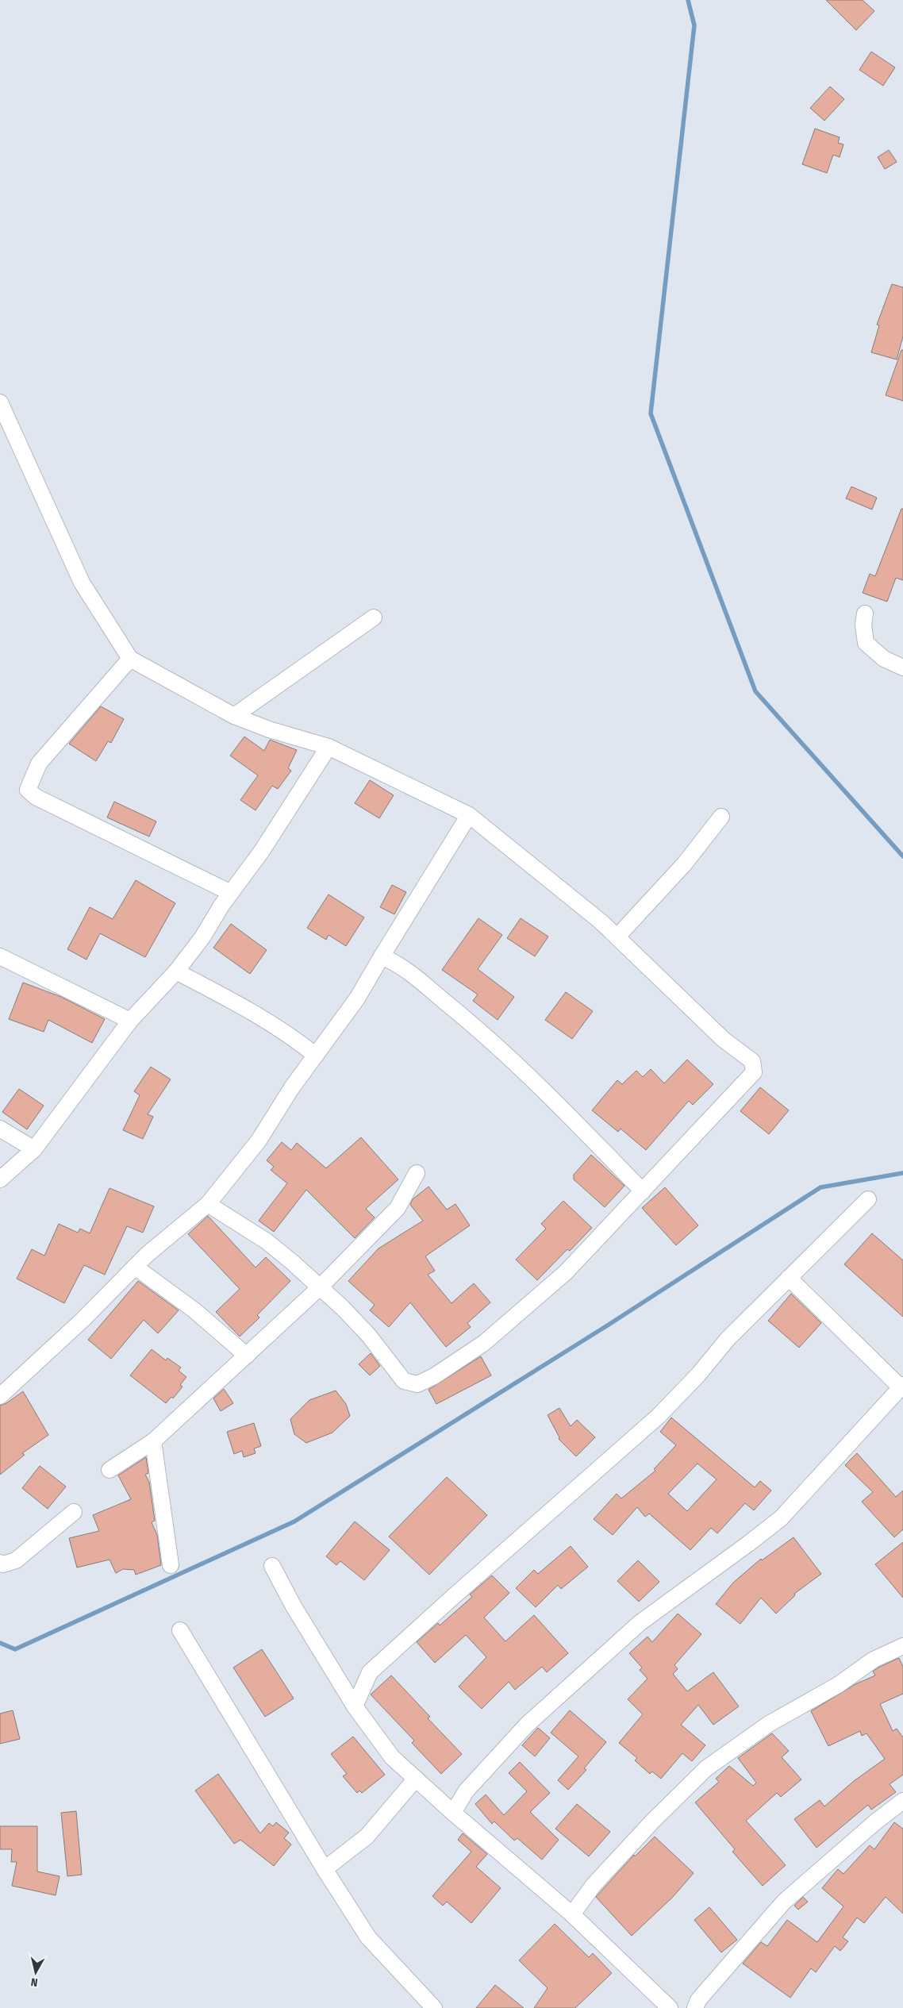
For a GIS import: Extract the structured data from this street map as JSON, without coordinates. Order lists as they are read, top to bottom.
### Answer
{
  "north": "bottom"
}
